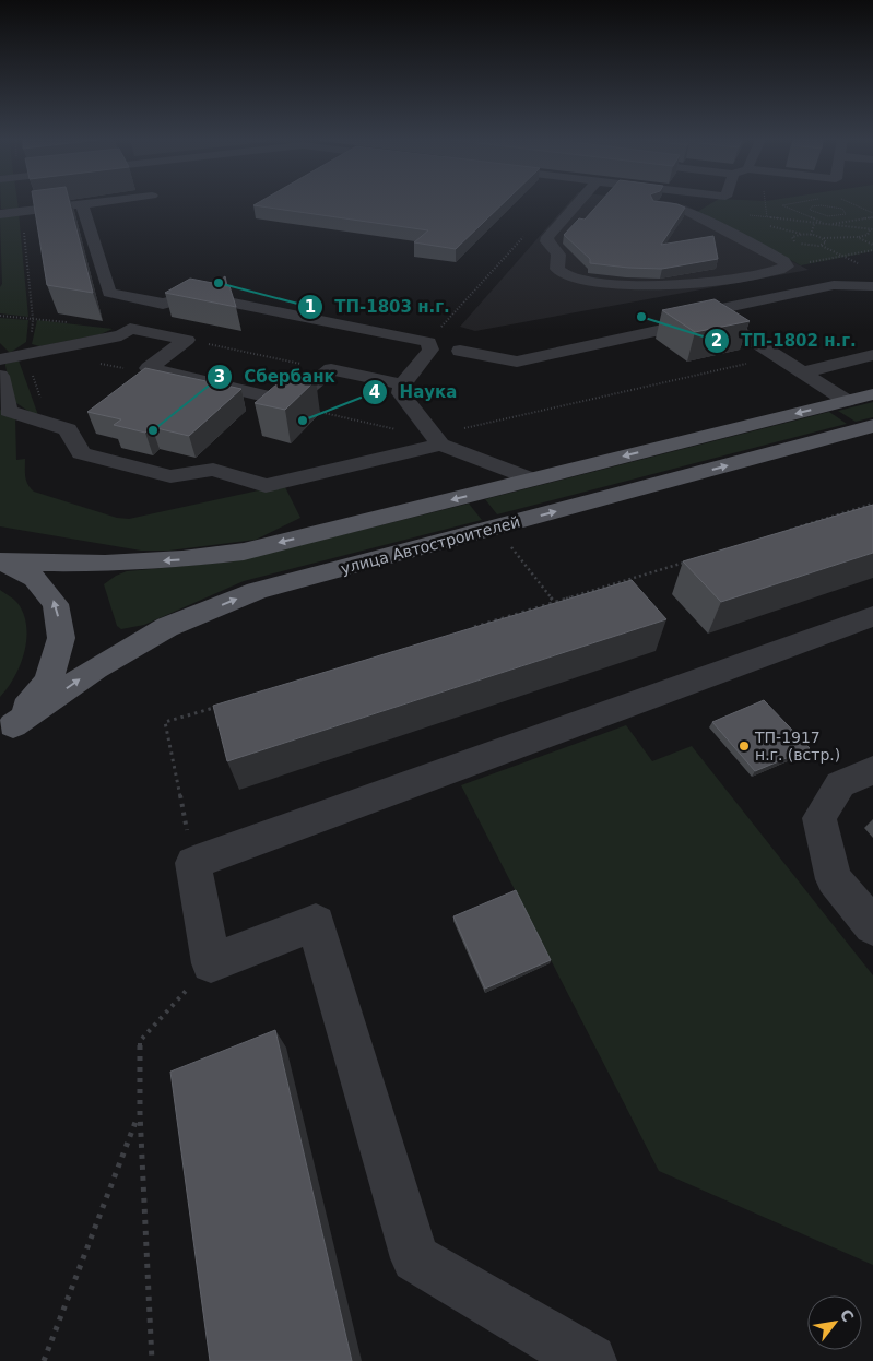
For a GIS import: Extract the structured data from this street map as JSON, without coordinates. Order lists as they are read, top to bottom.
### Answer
{
  "streets": {
    "main road": ["улица Автостроителей"]
  },
  "places": [
    "ТП-1803 н.г.",
    "ТП-1802 н.г.",
    "Наука",
    "Сбербанк",
    "ТП-1917 н.г. (встр.)"
  ],
  "north": "top right"
}
